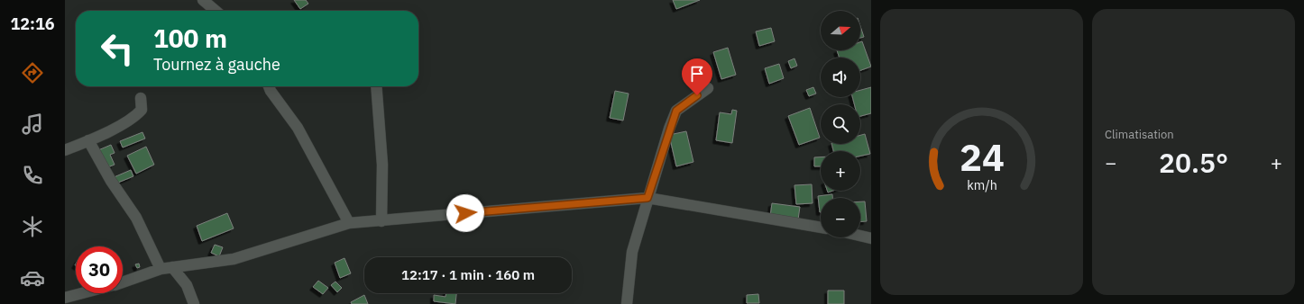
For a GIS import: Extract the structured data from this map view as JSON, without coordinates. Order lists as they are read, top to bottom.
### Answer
{
  "north": "right",
  "page": {
    "tabs": "12:16",
    "tile": "Climatisation",
    "map_buttons": ["+", "−"],
    "turn": ["100 m", "Tournez à gauche"],
    "heat": ["−", "20.5°", "+"],
    "limit": "30",
    "trip": "12:17 · 1 min · 160 m",
    "gauge": ["24", "km/h"]
  }
}
